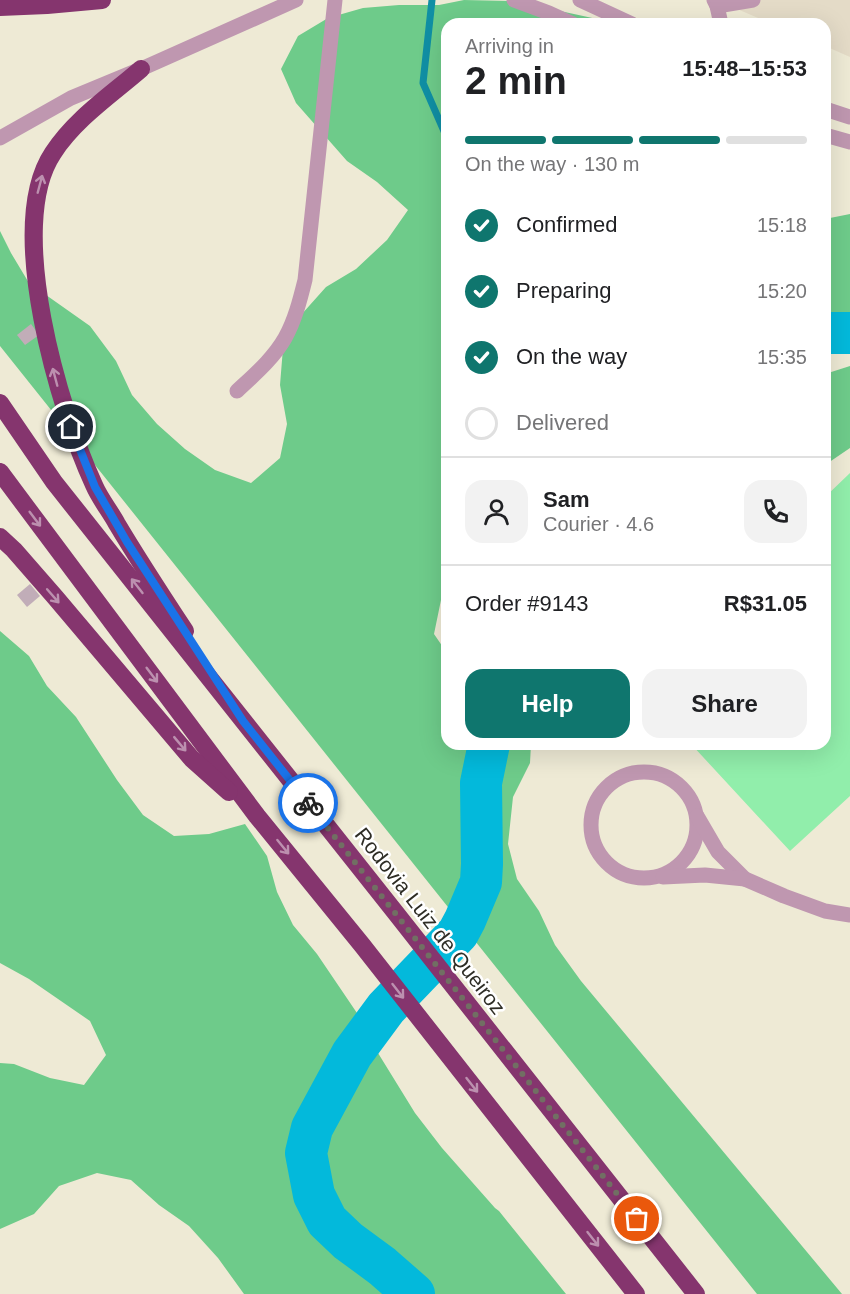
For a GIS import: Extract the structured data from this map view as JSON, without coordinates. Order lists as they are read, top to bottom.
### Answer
{
  "streets": {
    "highway": ["Rodovia Luiz de Queiroz"]
  },
  "page": {
    "heading": ["2 min", "Arriving in", "15:48–15:53"],
    "panel": [
      "Sam",
      "Courier · 4.6",
      "Order #9143",
      "R$31.05"
    ],
    "bar": "On the way · 130 m",
    "list": [
      ["Confirmed", "15:18"],
      ["Preparing", "15:20"],
      ["On the way", "15:35"],
      "Delivered"
    ],
    "buttons": ["Help", "Share"]
  }
}
